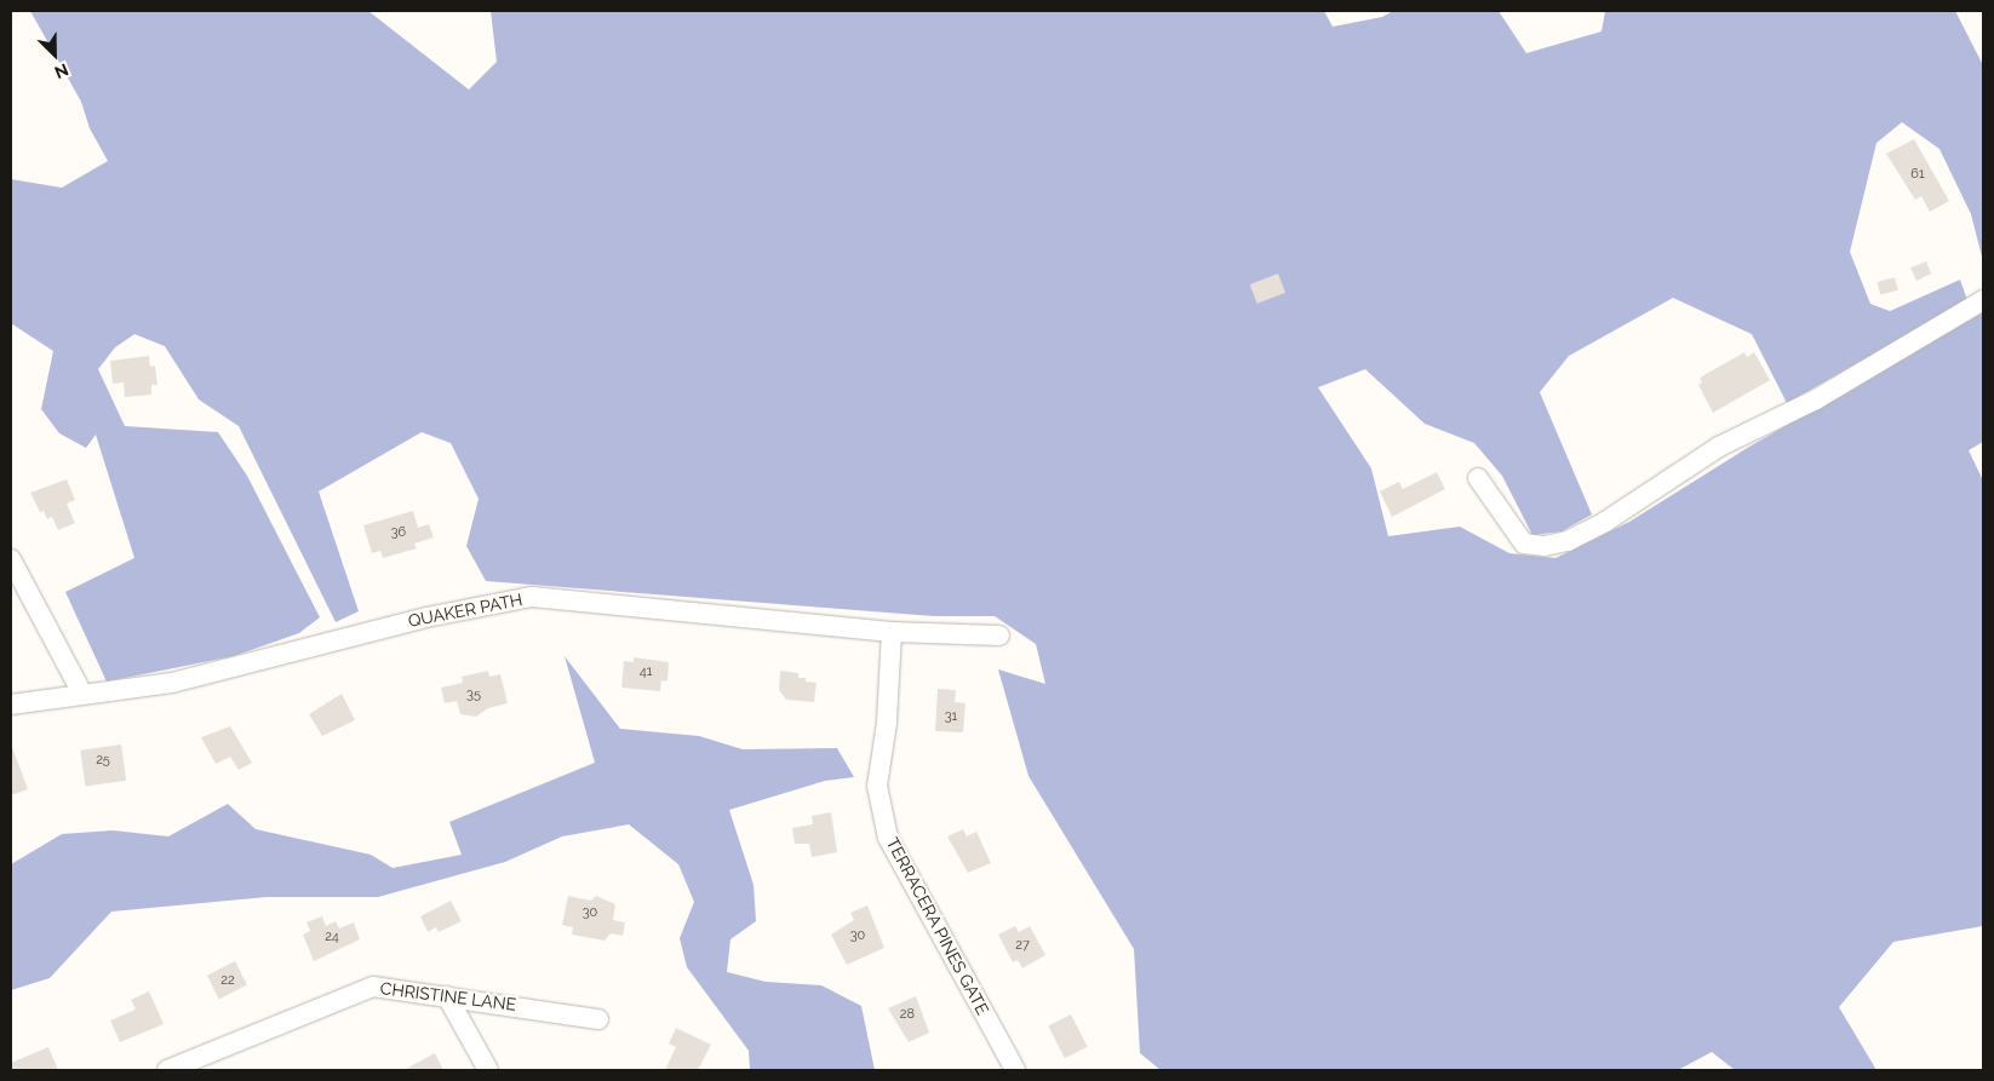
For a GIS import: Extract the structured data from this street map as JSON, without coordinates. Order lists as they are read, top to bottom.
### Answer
{
  "streets": {
    "street": ["QUAKER PATH", "TERRACERA PINES GATE", "CHRISTINE LANE"]
  },
  "crossings": [
    ["QUAKER PATH", "TERRACERA PINES GATE"]
  ],
  "house_numbers": [
    "61",
    "36",
    "41",
    "35",
    "31",
    "25",
    "30",
    "30",
    "24",
    "27",
    "22",
    "28"
  ],
  "north": "bottom right"
}
